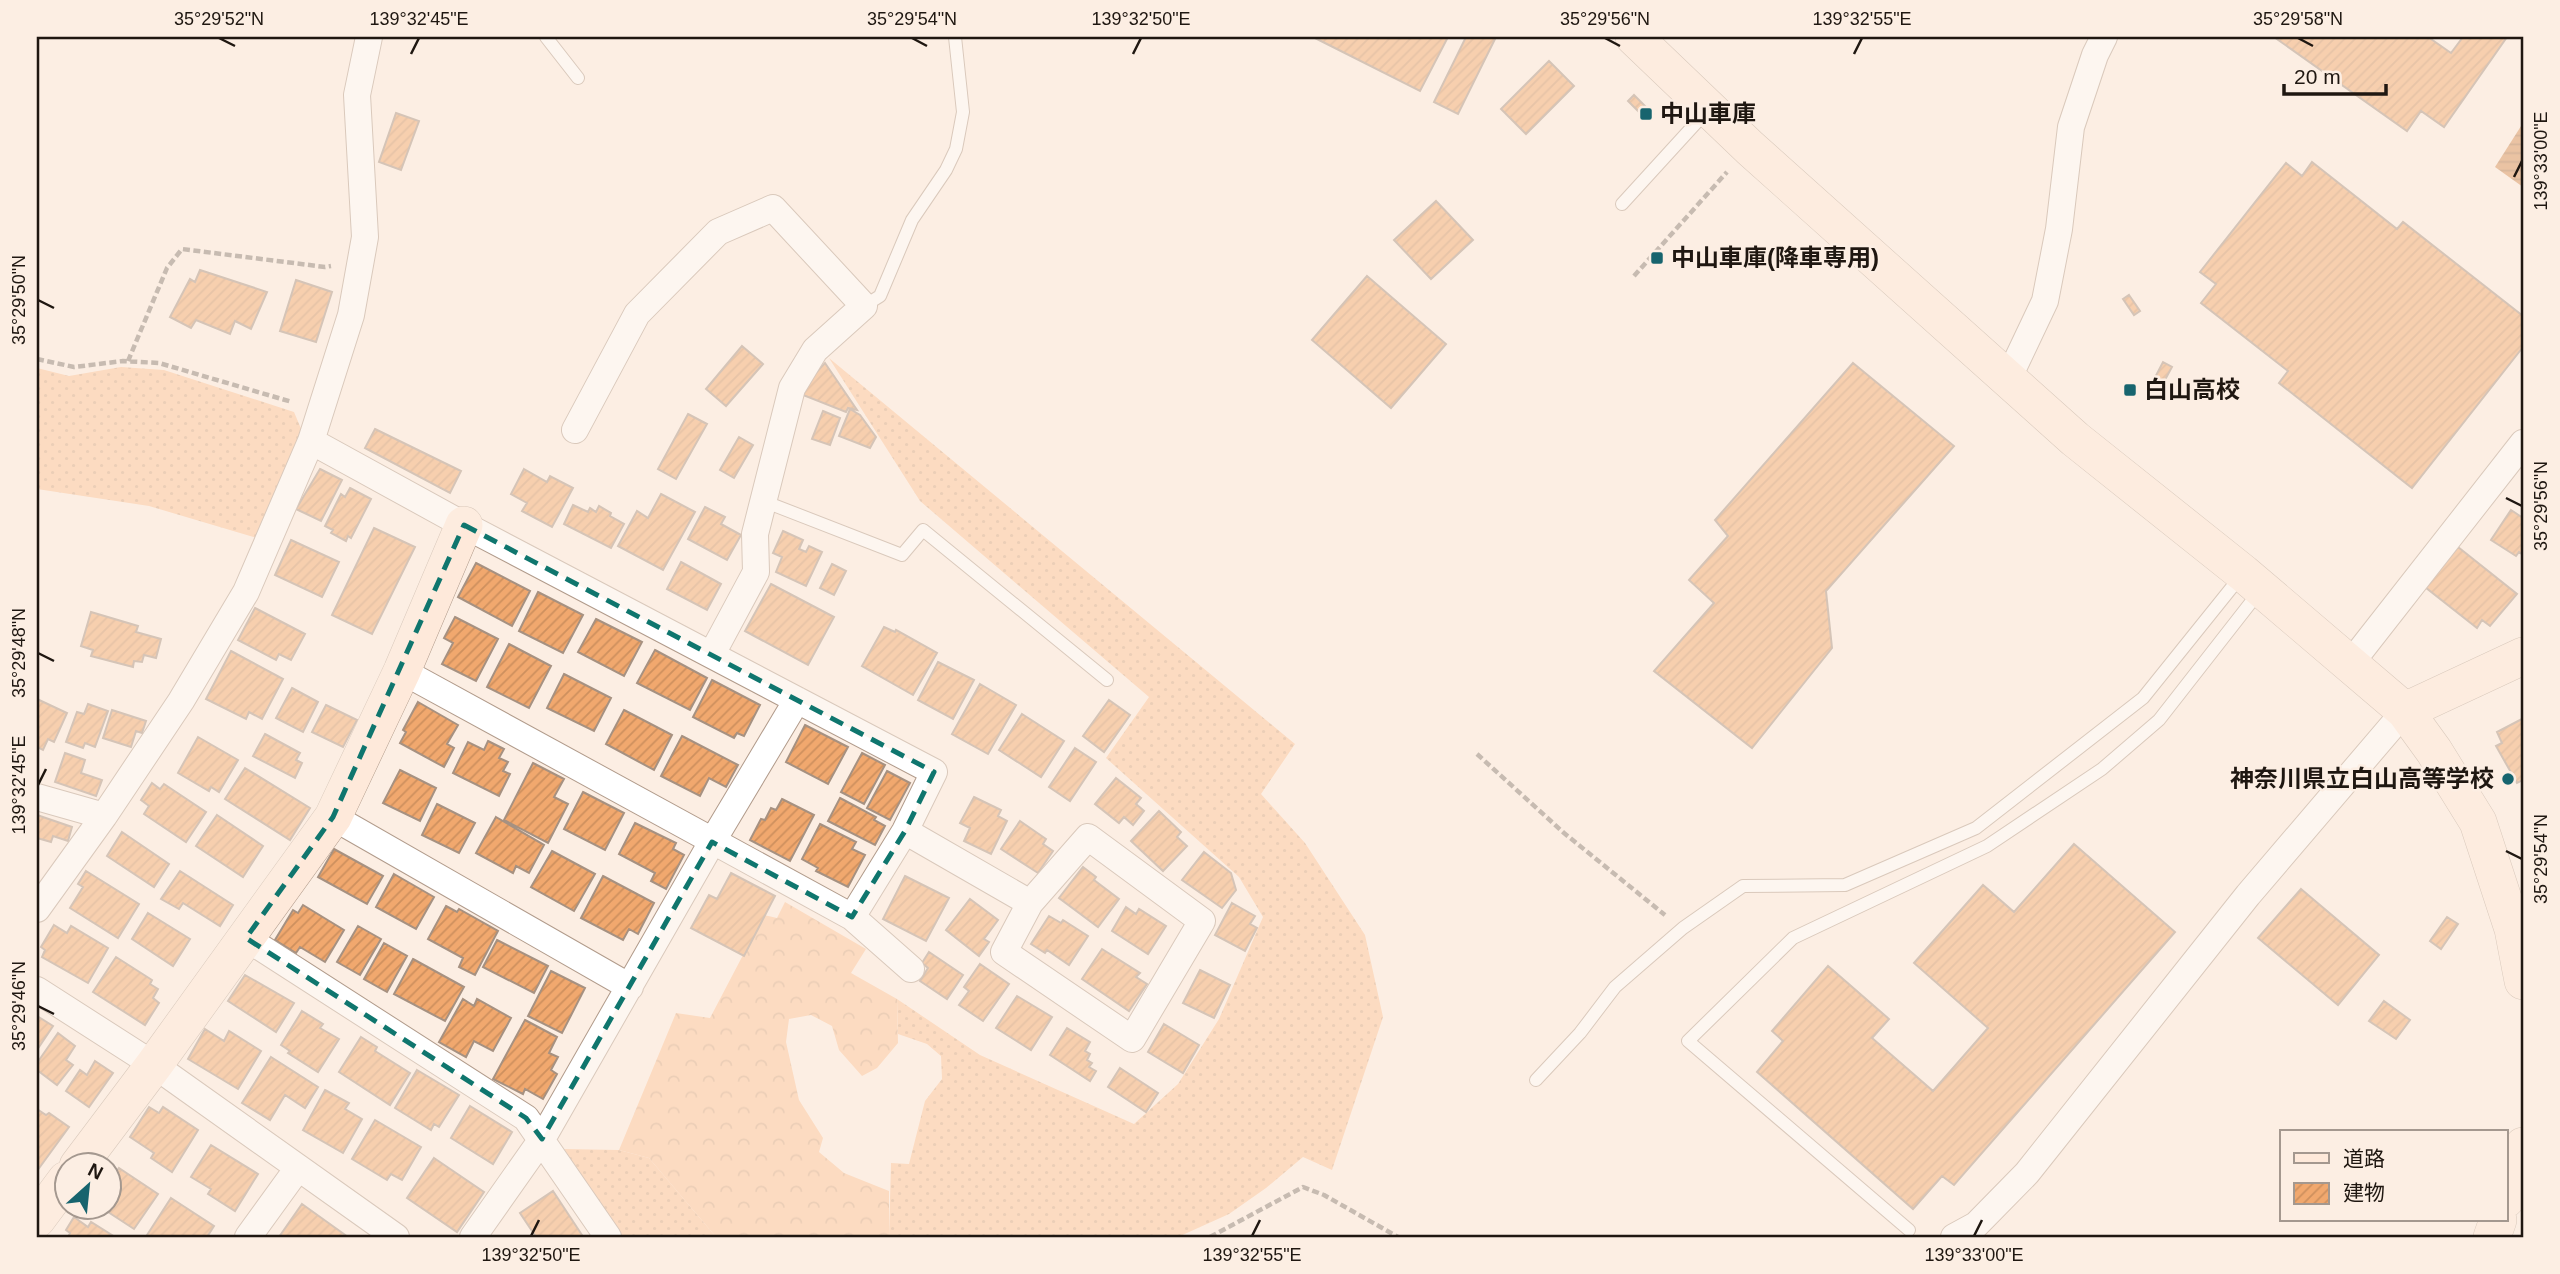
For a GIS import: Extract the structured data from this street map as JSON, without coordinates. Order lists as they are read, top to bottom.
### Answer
{
  "places": {
    "transit": ["中山車庫", "中山車庫(降車専用)", "白山高校"],
    "other": ["神奈川県立白山高等学校"]
  },
  "legend": ["道路", "建物"],
  "scale_bar": "20 m",
  "north": "top right",
  "coordinates": [
    "35°29'52\"N",
    "139°32'45\"E",
    "35°29'54\"N",
    "139°32'50\"E",
    "35°29'56\"N",
    "139°32'55\"E",
    "35°29'58\"N",
    "139°33'00\"E",
    "35°29'50\"N",
    "35°29'48\"N",
    "35°29'46\"N"
  ]
}
